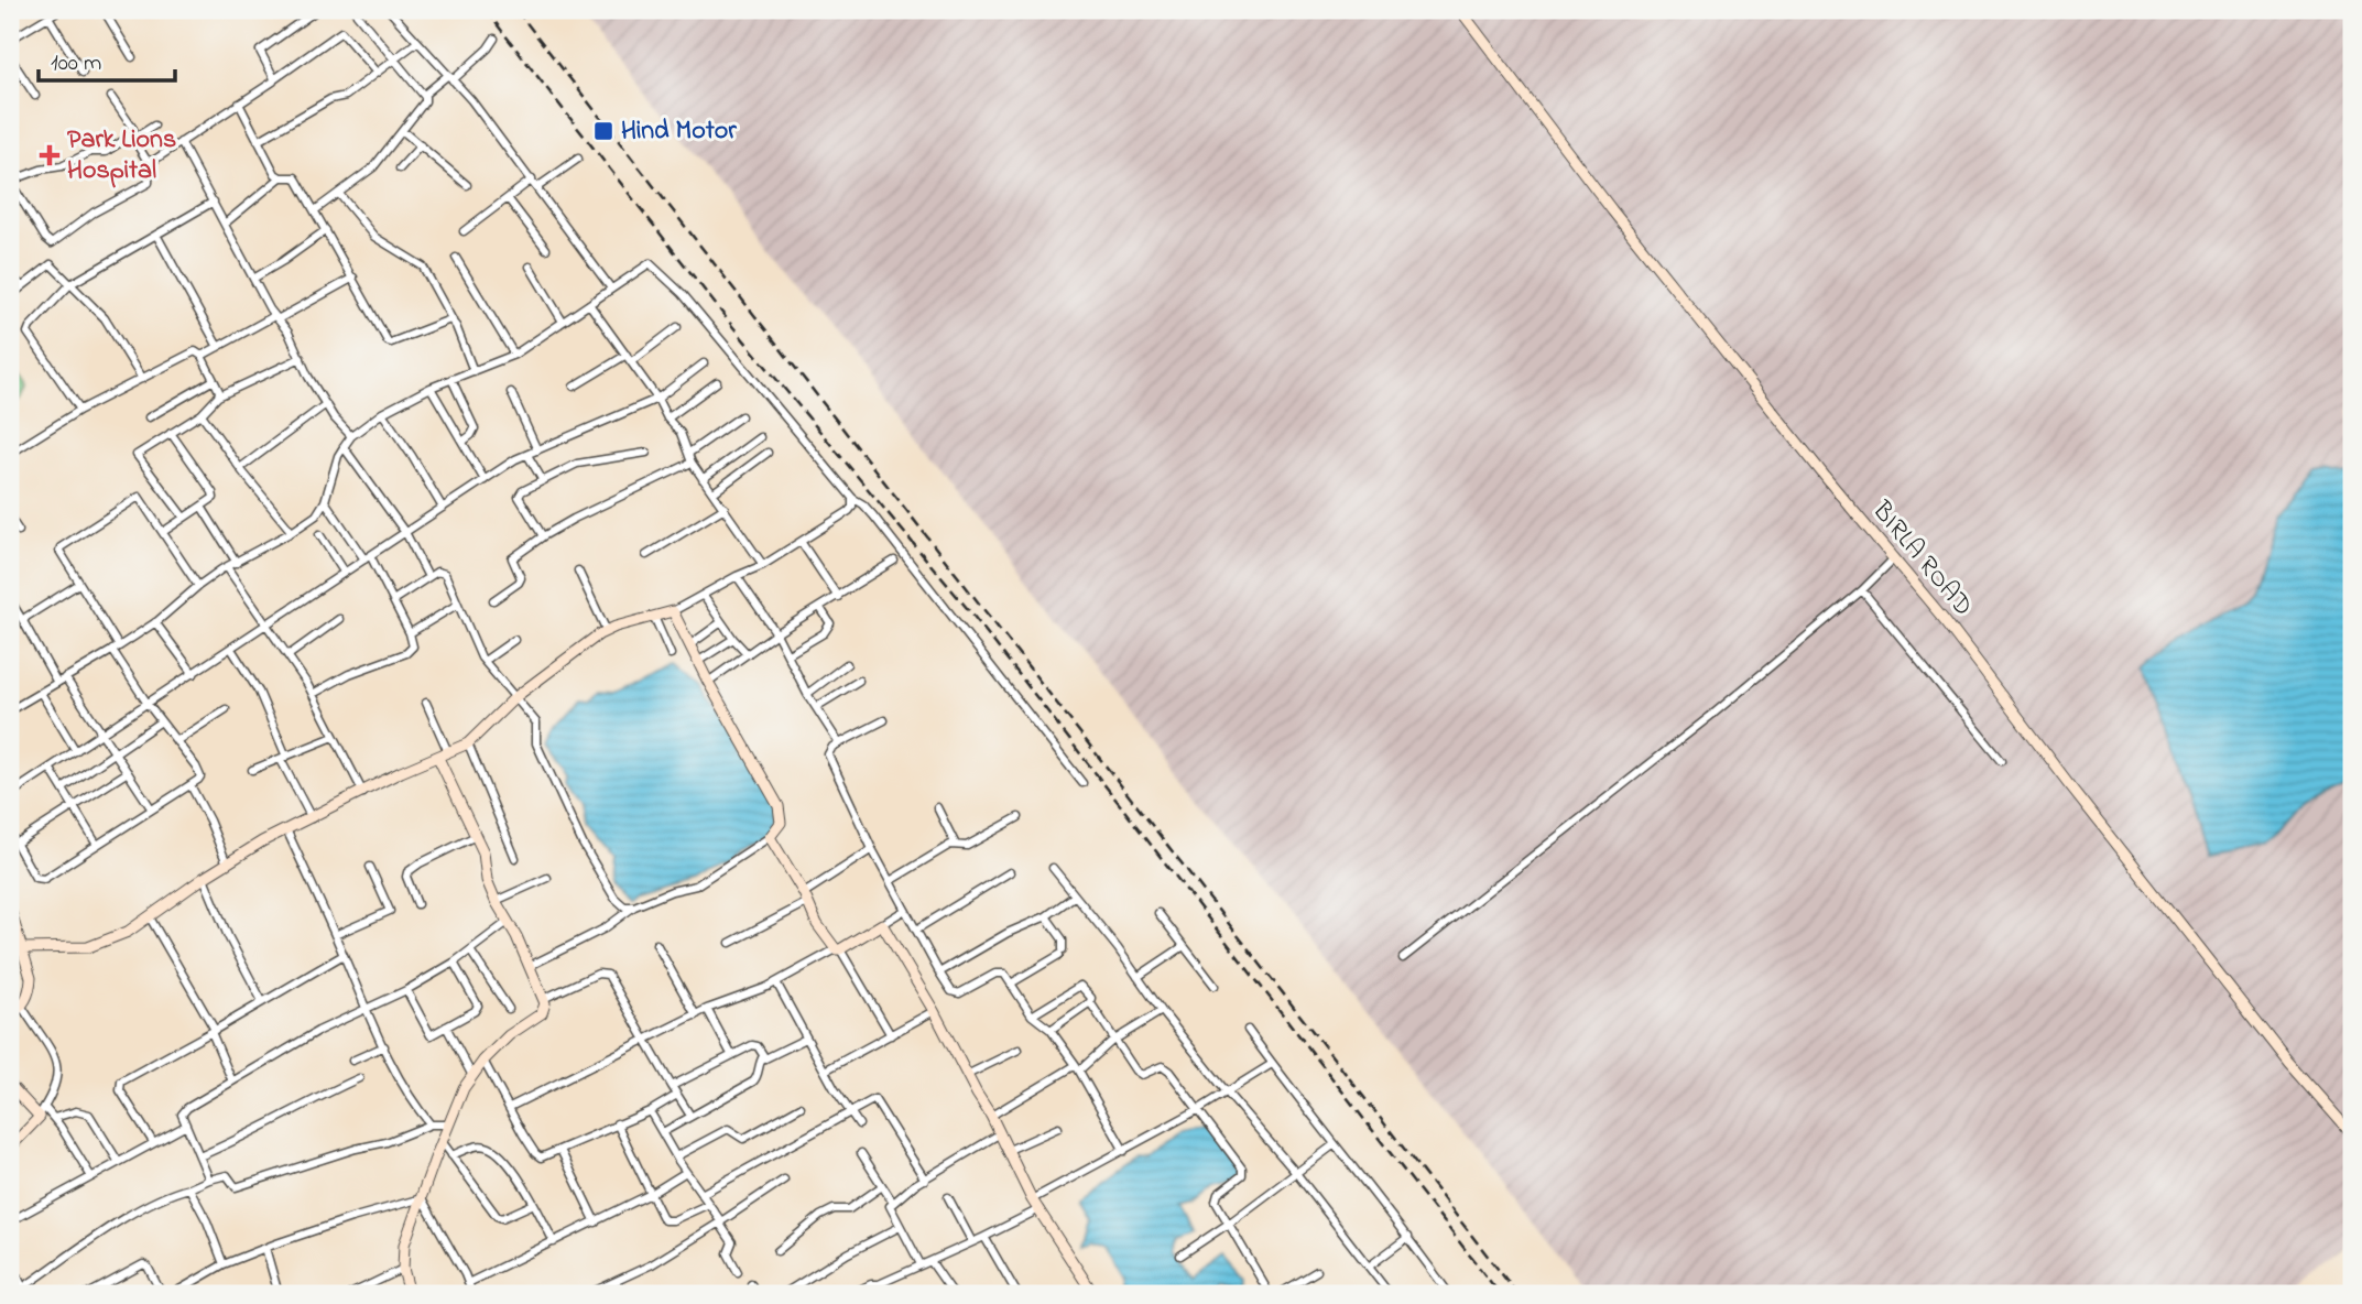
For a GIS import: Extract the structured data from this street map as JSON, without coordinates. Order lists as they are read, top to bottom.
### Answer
{
  "streets": {
    "street": ["BIRLA ROAD"]
  },
  "places": {
    "transit": ["Hind Motor"],
    "health": ["Park Lions Hospital"]
  },
  "scale_bar": "100 m"
}
